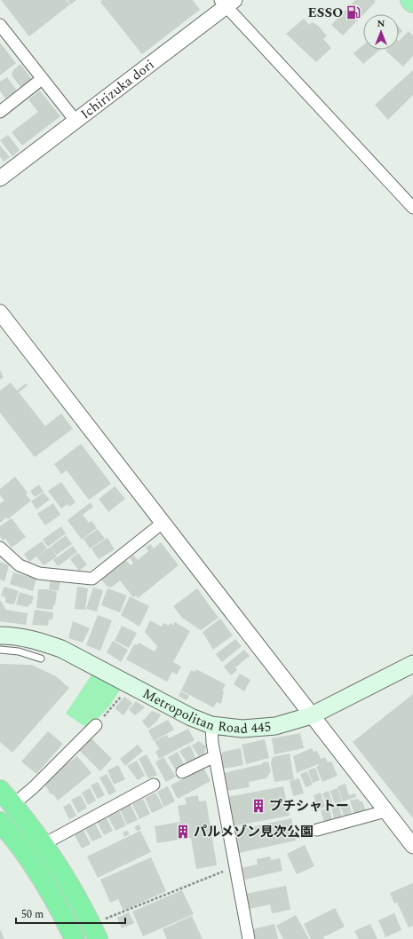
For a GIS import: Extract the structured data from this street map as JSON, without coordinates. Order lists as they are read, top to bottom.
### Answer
{
  "streets": {
    "main road": ["Metropolitan Road 445"],
    "street": ["Ichirizuka dori"]
  },
  "places": {
    "fuel station": ["ESSO"],
    "building": ["プチシャトー", "パルメゾン見次公園"]
  },
  "scale_bar": "50 m",
  "north": "top"
}
